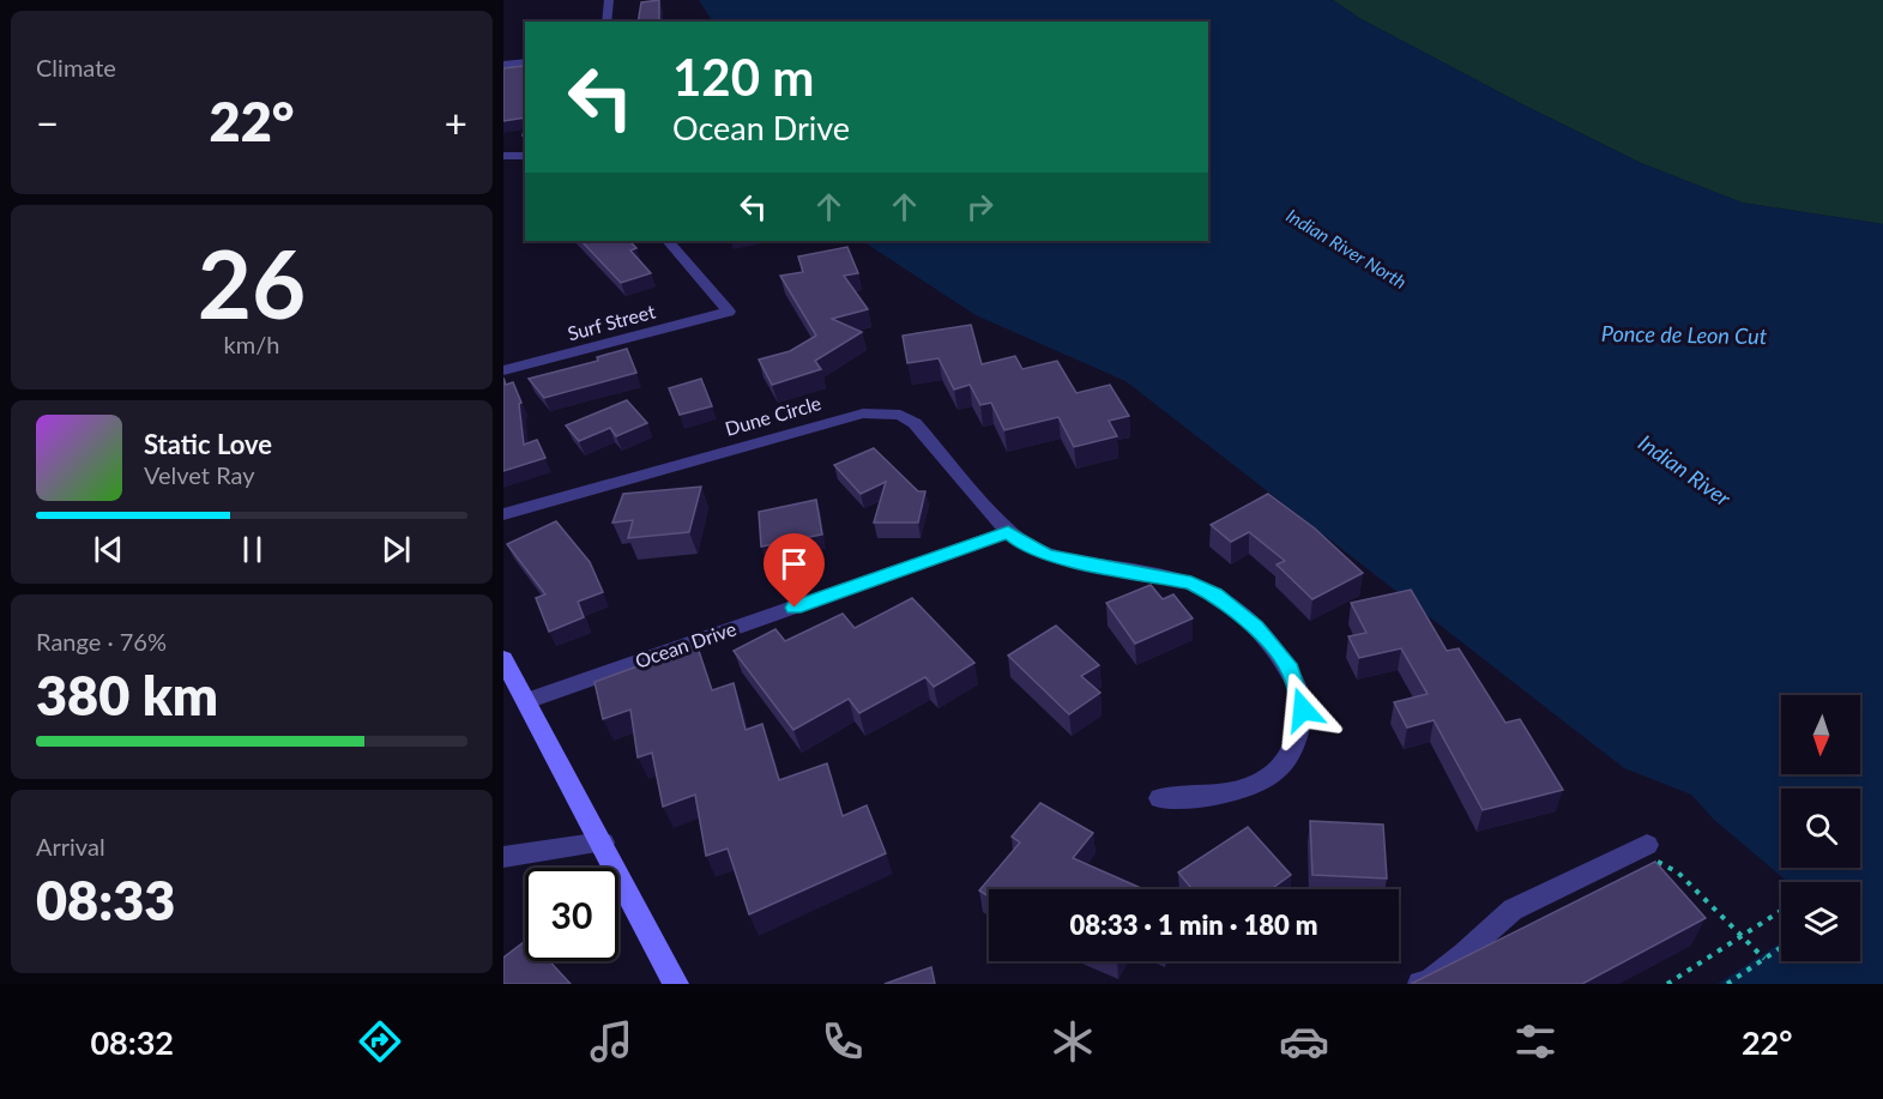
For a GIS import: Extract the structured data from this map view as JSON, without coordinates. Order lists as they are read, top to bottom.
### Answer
{
  "streets": {
    "street": ["Surf Street", "Dune Circle", "Ocean Drive"]
  },
  "crossings": [
    ["Dune Circle", "Ocean Drive"]
  ],
  "water": ["Indian River North", "Ponce de Leon Cut", "Indian River"],
  "north": "bottom",
  "page": {
    "tile": [
      "Climate",
      ["26", "km/h"],
      ["Range · 76%", "380 km"],
      ["Arrival", "08:33"]
    ],
    "turn": ["120 m", "Ocean Drive"],
    "heat": ["−", "22°", "+"],
    "song": ["Static Love", "Velvet Ray"],
    "limit": "30",
    "trip": "08:33 · 1 min · 180 m",
    "tabs": ["08:32", "22°"]
  }
}
